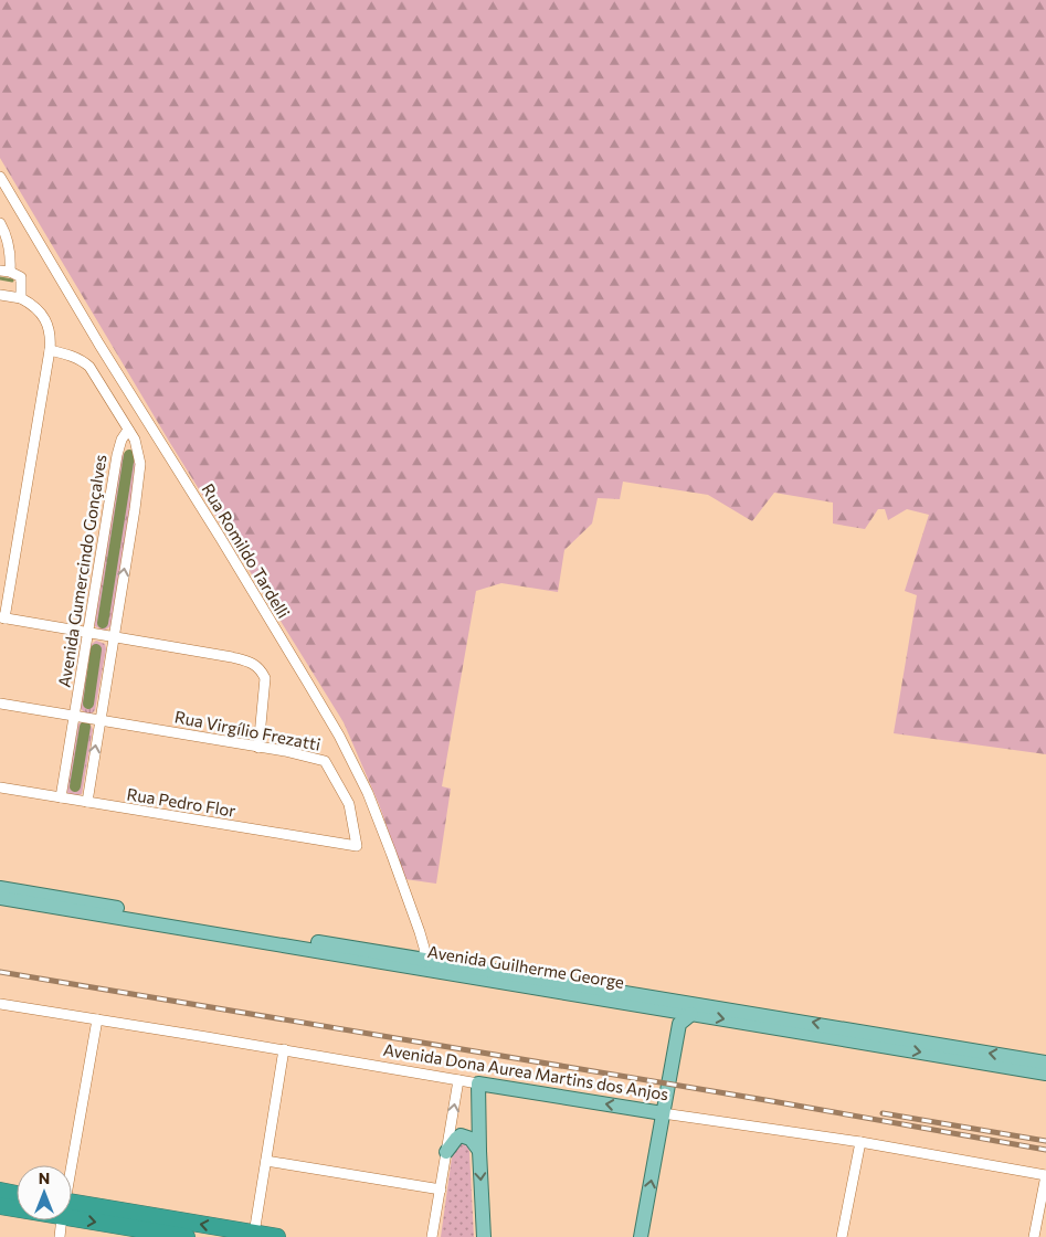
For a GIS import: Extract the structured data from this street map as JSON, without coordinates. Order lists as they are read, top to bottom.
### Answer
{
  "streets": {
    "main road": ["Avenida Guilherme George", "Avenida Dona Aurea Martins dos Anjos"],
    "street": [
      "Rua Romildo Tardelli",
      "Avenida Gumercindo Gonçalves",
      "Rua Virgílio Frezatti",
      "Rua Pedro Flor"
    ]
  },
  "crossings": [
    ["Rua Romildo Tardelli", "Avenida Guilherme George"],
    ["Avenida Gumercindo Gonçalves", "Rua Virgílio Frezatti"],
    ["Avenida Gumercindo Gonçalves", "Rua Pedro Flor"],
    ["Rua Virgílio Frezatti", "Rua Pedro Flor"]
  ],
  "north": "top"
}
